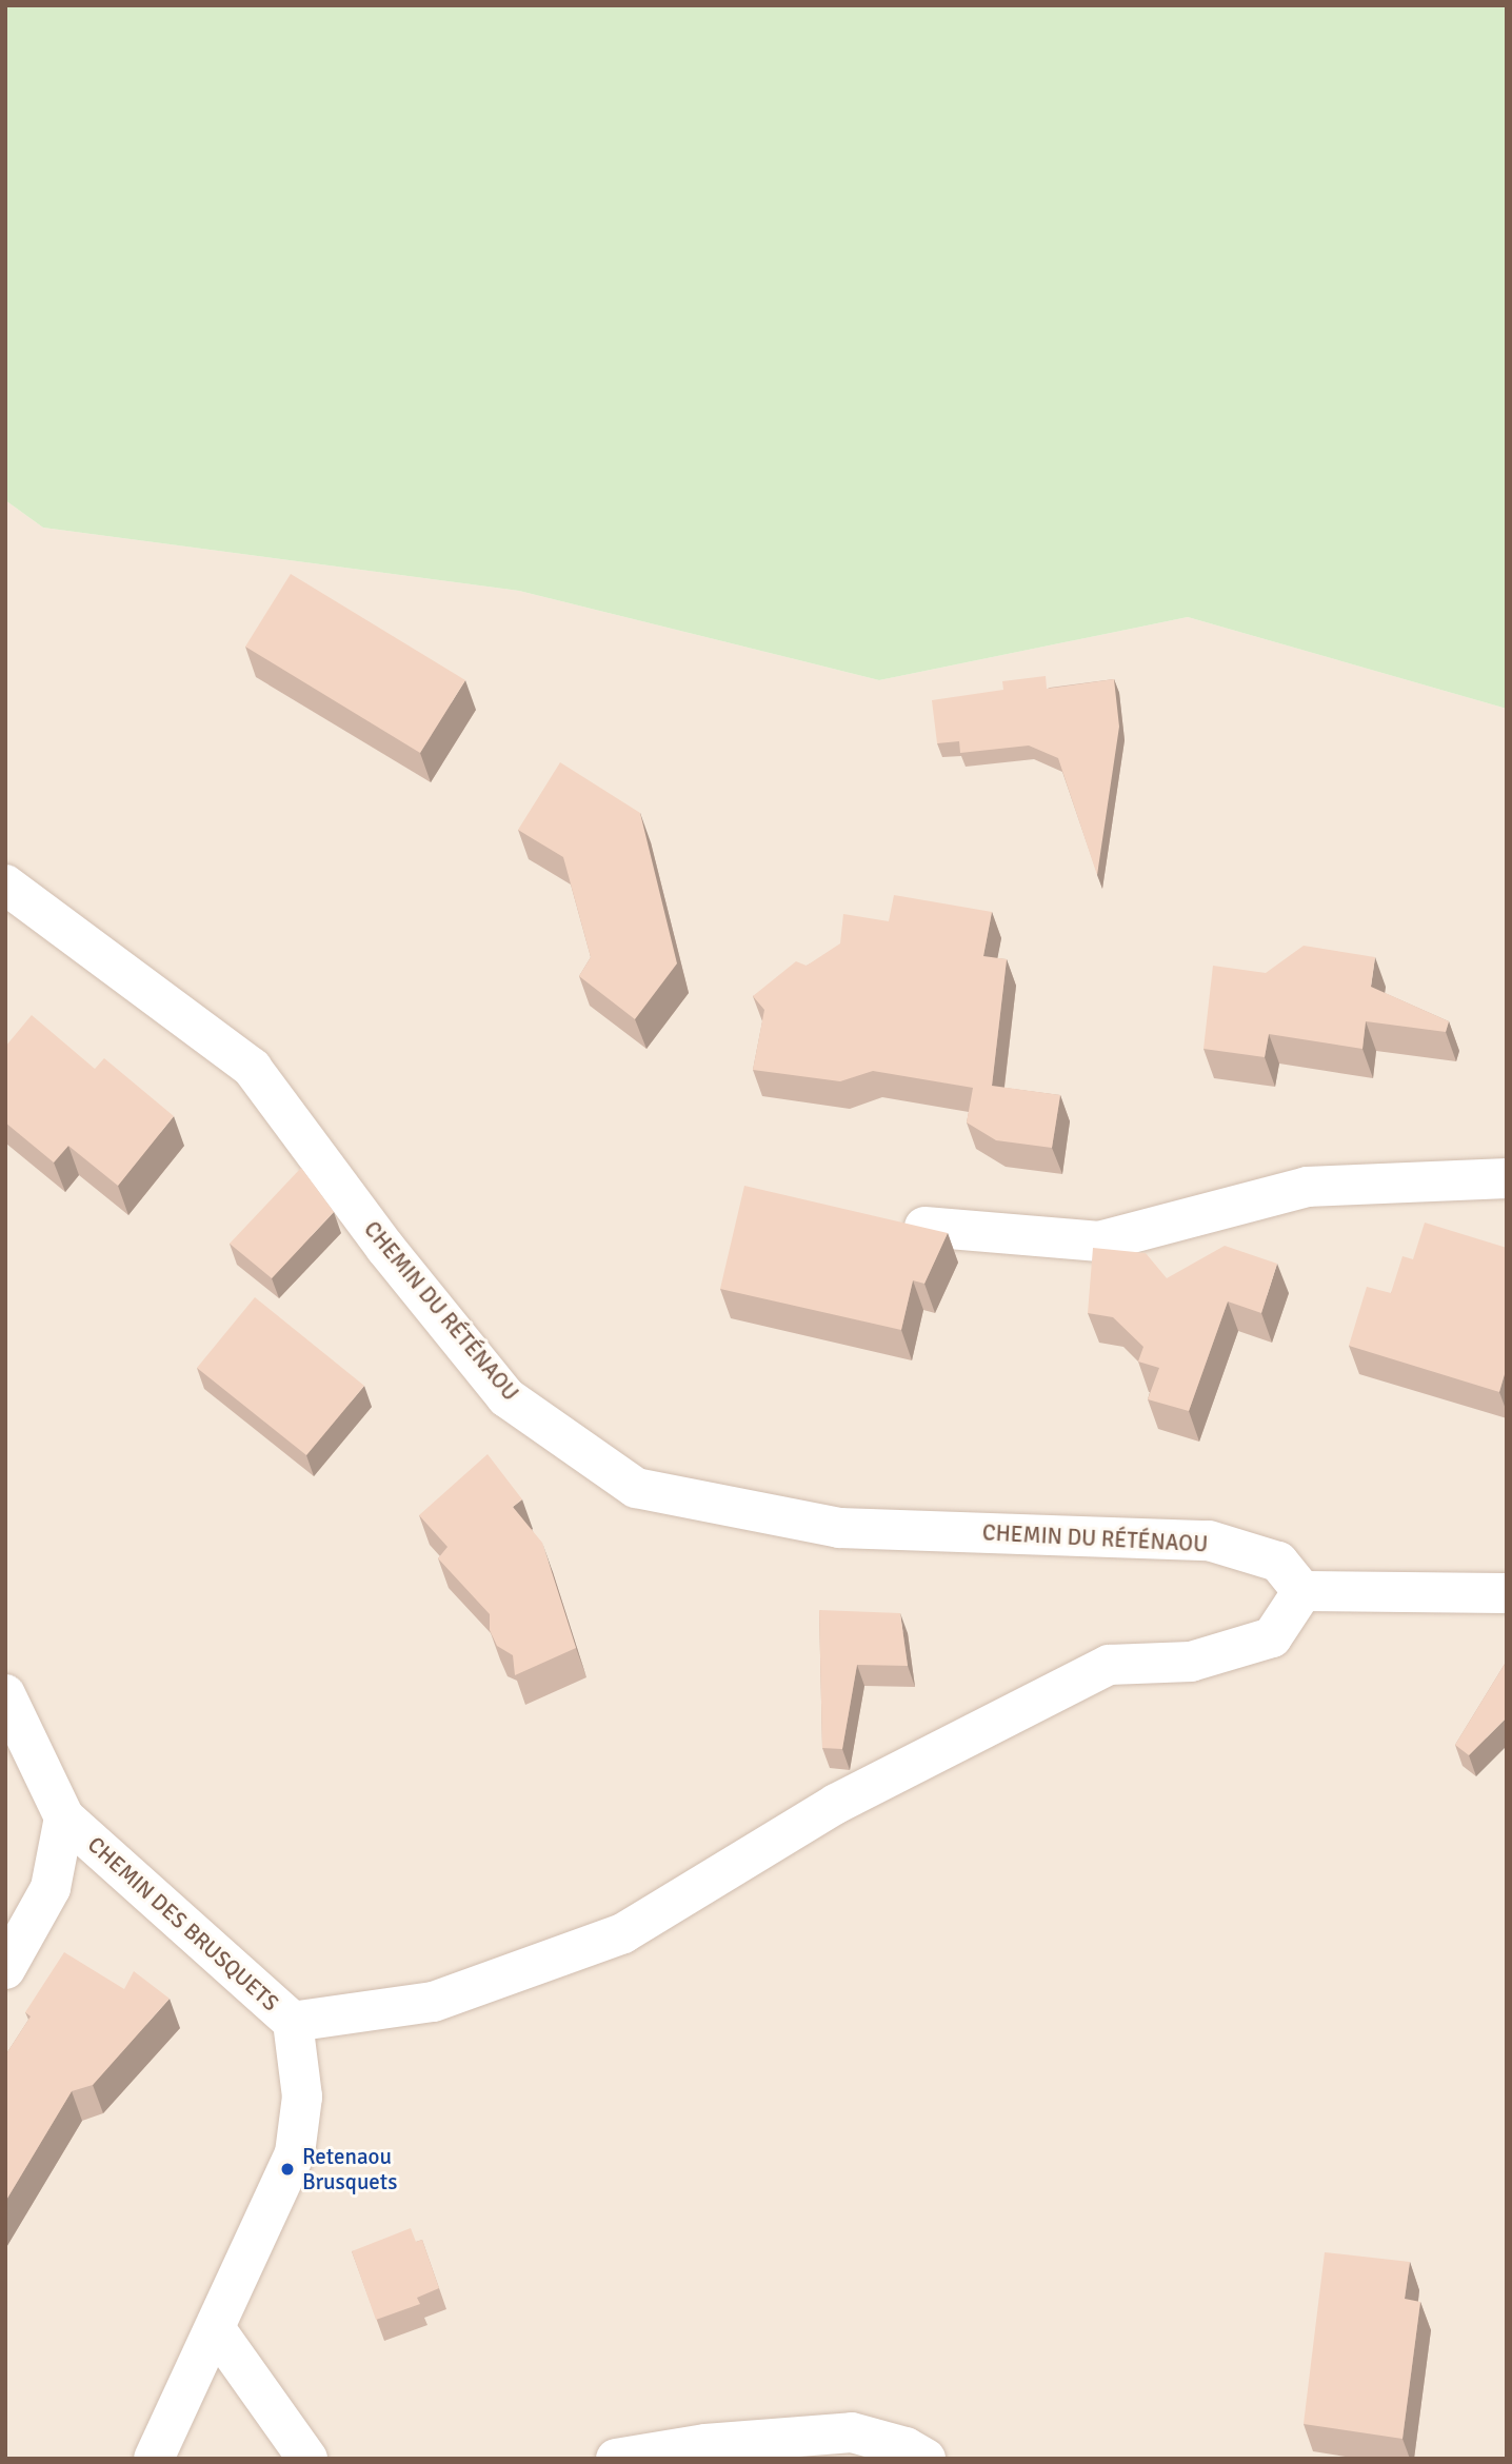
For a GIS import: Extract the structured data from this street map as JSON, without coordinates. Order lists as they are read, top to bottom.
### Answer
{
  "streets": {
    "street": ["CHEMIN DU RÉTÉNAOU", "CHEMIN DES BRUSQUETS"]
  },
  "places": ["Retenaou Brusquets"]
}
